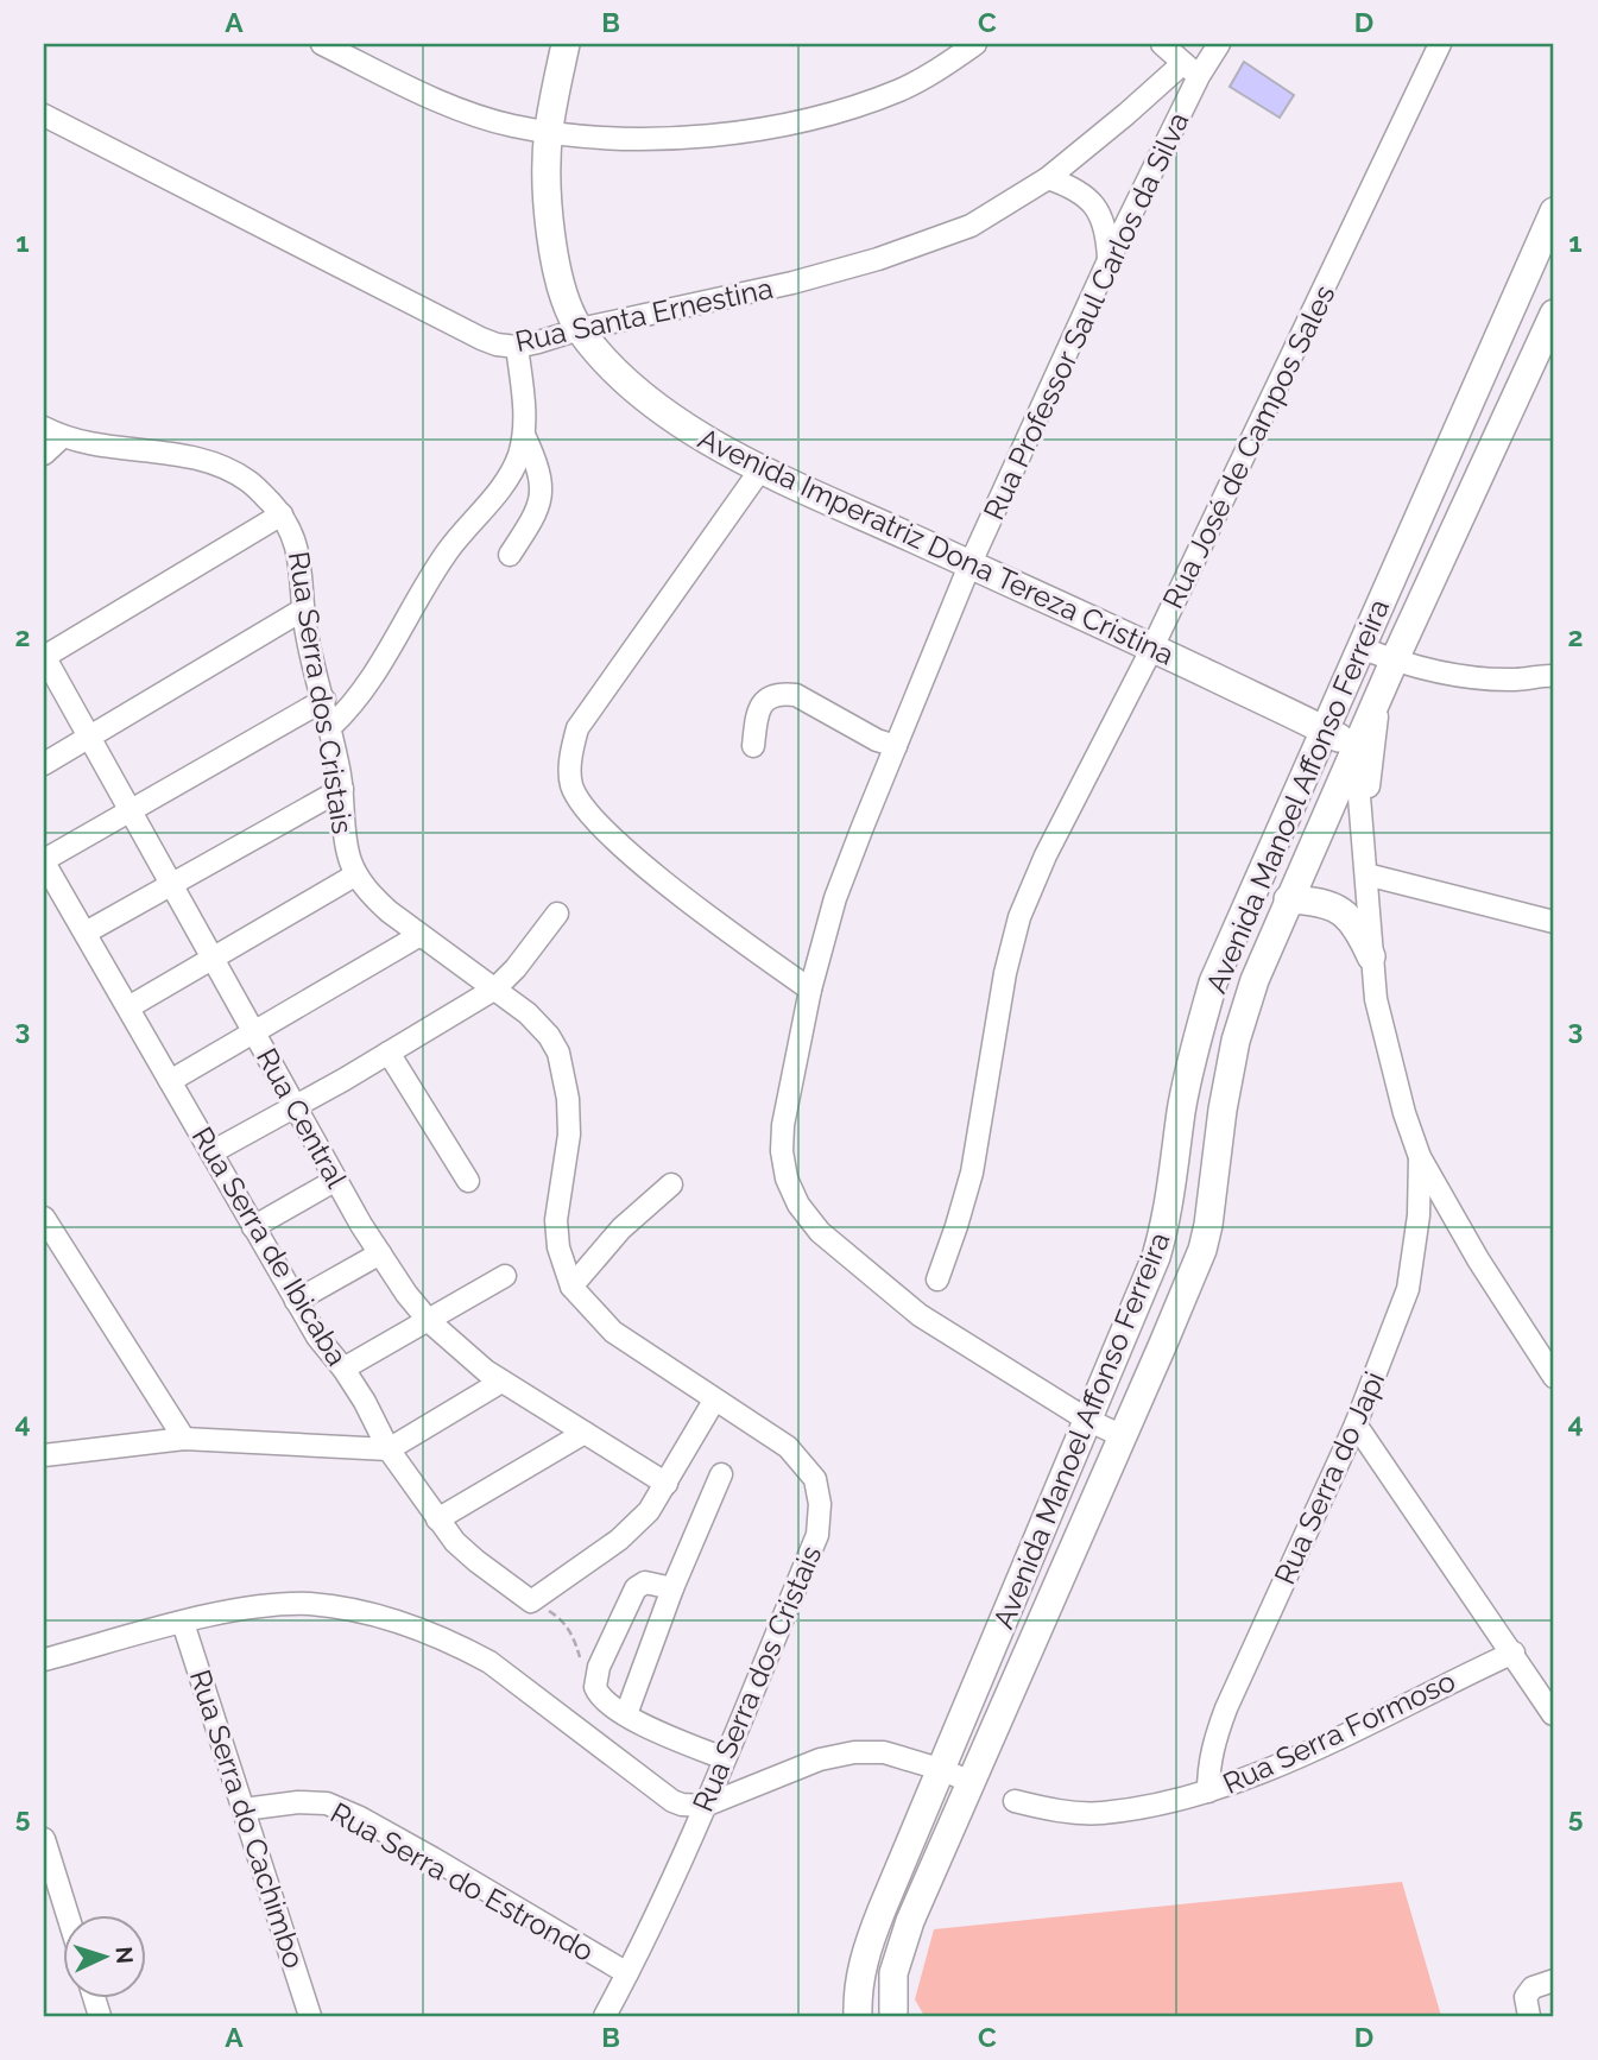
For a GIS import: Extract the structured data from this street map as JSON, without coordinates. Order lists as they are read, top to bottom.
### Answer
{
  "streets": {
    "main road": ["Avenida Imperatriz Dona Tereza Cristina", "Avenida Manoel Affonso Ferreira"],
    "street": [
      "Rua Santa Ernestina",
      "Rua Professor Saul Carlos da Silva",
      "Rua José de Campos Sales",
      "Rua Serra dos Cristais",
      "Rua Central",
      "Rua Serra de Ibicaba",
      "Rua Serra do Japi",
      "Rua Serra Formoso",
      "Rua Serra do Cachimbo",
      "Rua Serra do Estrondo"
    ]
  },
  "crossings": [
    ["Rua Santa Ernestina", "Rua Professor Saul Carlos da Silva"],
    ["Rua Santa Ernestina", "Avenida Imperatriz Dona Tereza Cristina"],
    ["Rua Professor Saul Carlos da Silva", "Avenida Imperatriz Dona Tereza Cristina"],
    ["Rua Professor Saul Carlos da Silva", "Avenida Manoel Affonso Ferreira"],
    ["Rua José de Campos Sales", "Avenida Imperatriz Dona Tereza Cristina"],
    ["Avenida Imperatriz Dona Tereza Cristina", "Avenida Manoel Affonso Ferreira"],
    ["Rua Serra dos Cristais", "Rua Serra do Estrondo"],
    ["Rua Serra do Japi", "Rua Serra Formoso"],
    ["Rua Serra do Cachimbo", "Rua Serra do Estrondo"]
  ],
  "north": "right",
  "grid": {
    "columns": [
      "A",
      "B",
      "C",
      "D"
    ],
    "rows": [
      "1",
      "2",
      "3",
      "4",
      "5"
    ]
  }
}
